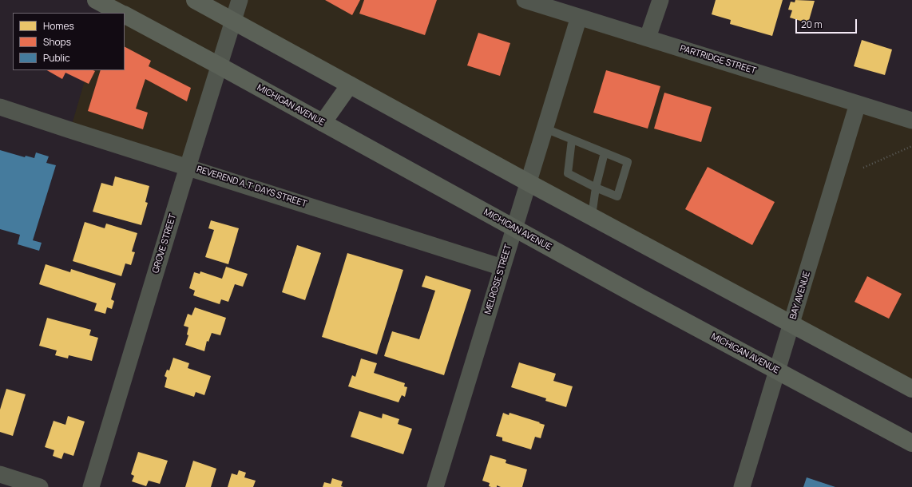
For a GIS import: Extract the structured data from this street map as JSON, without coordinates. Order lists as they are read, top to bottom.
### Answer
{
  "streets": {
    "main road": ["MICHIGAN AVENUE"],
    "street": [
      "PARTRIDGE STREET",
      "REVEREND A.T. DAYS STREET",
      "GROVE STREET",
      "MELROSE STREET",
      "BAY AVENUE"
    ]
  },
  "crossings": [
    ["PARTRIDGE STREET", "MELROSE STREET"],
    ["PARTRIDGE STREET", "BAY AVENUE"],
    ["MICHIGAN AVENUE", "GROVE STREET"],
    ["MICHIGAN AVENUE", "MELROSE STREET"],
    ["MICHIGAN AVENUE", "BAY AVENUE"],
    ["REVEREND A.T. DAYS STREET", "GROVE STREET"],
    ["REVEREND A.T. DAYS STREET", "MELROSE STREET"]
  ],
  "legend": ["Homes", "Shops", "Public"],
  "scale_bar": "20 m"
}
